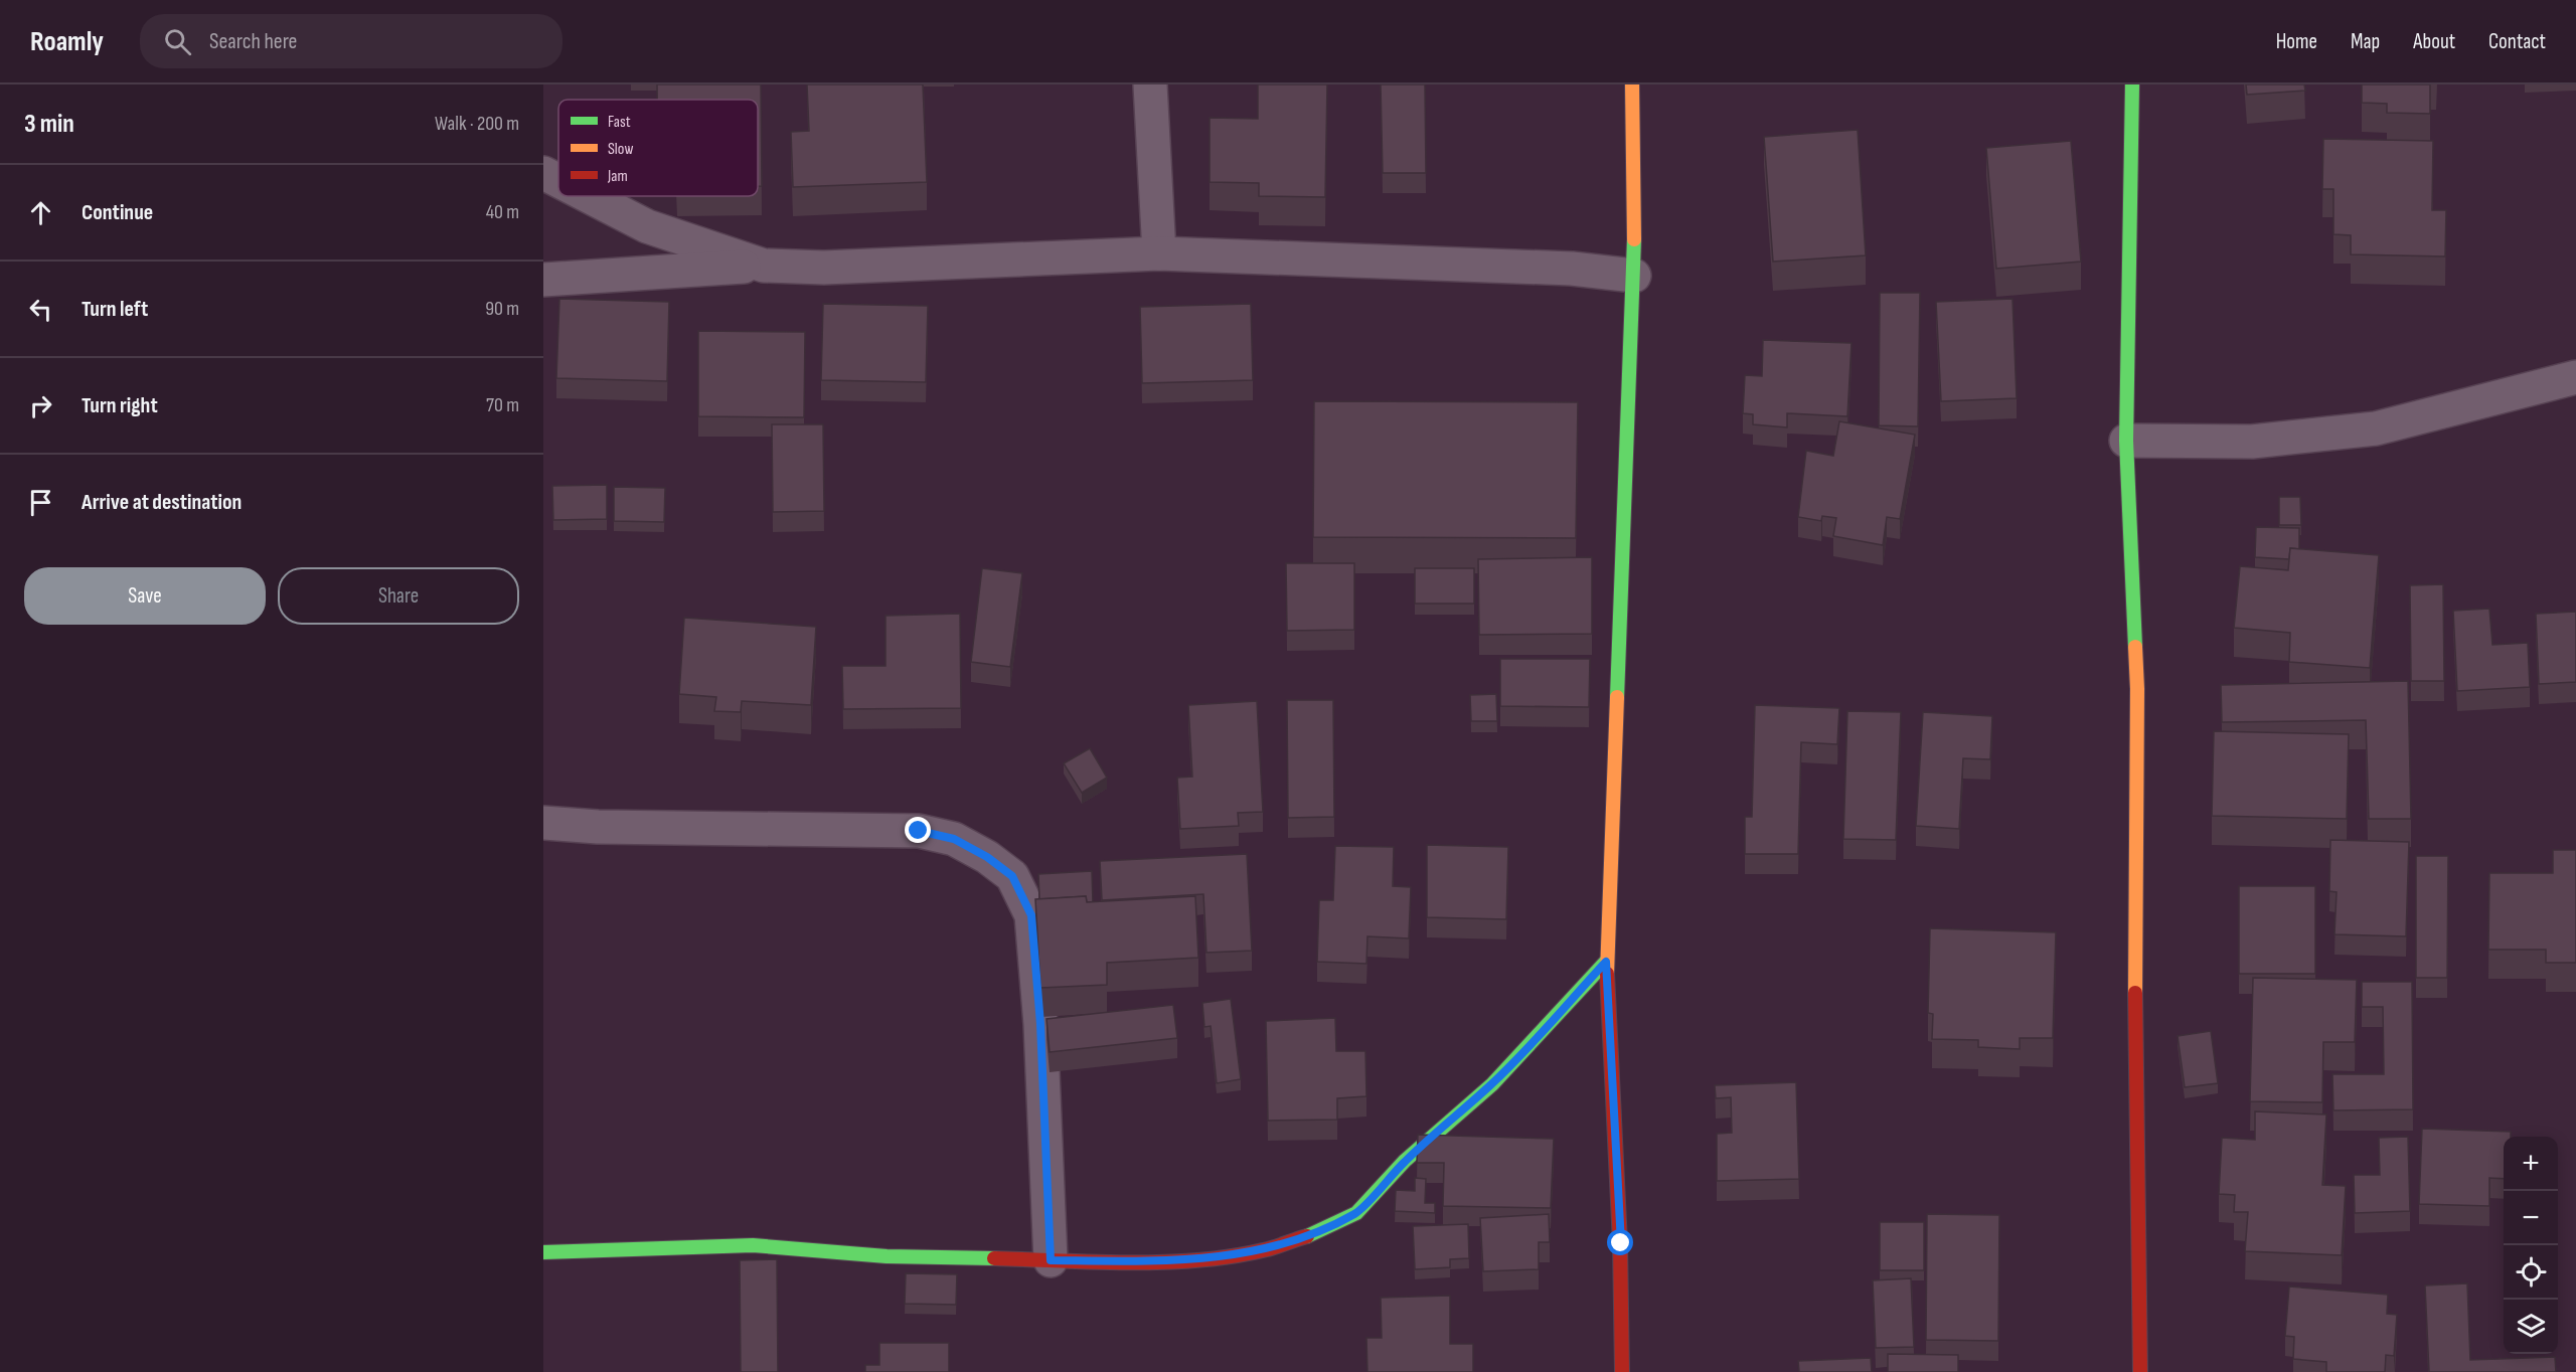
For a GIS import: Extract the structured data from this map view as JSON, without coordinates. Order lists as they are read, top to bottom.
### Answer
{
  "legend": ["Fast", "Slow", "Jam"],
  "page": {
    "header": "Roamly",
    "search": "Search here",
    "nav": [
      "Home",
      "Map",
      "About",
      "Contact"
    ],
    "heading": ["3 min", "Walk · 200 m"],
    "list": [
      ["Continue", "40 m"],
      ["Turn left", "90 m"],
      ["Turn right", "70 m"],
      "Arrive at destination"
    ],
    "buttons": ["Save", "Share"],
    "map_buttons": ["+", "−"]
  }
}
